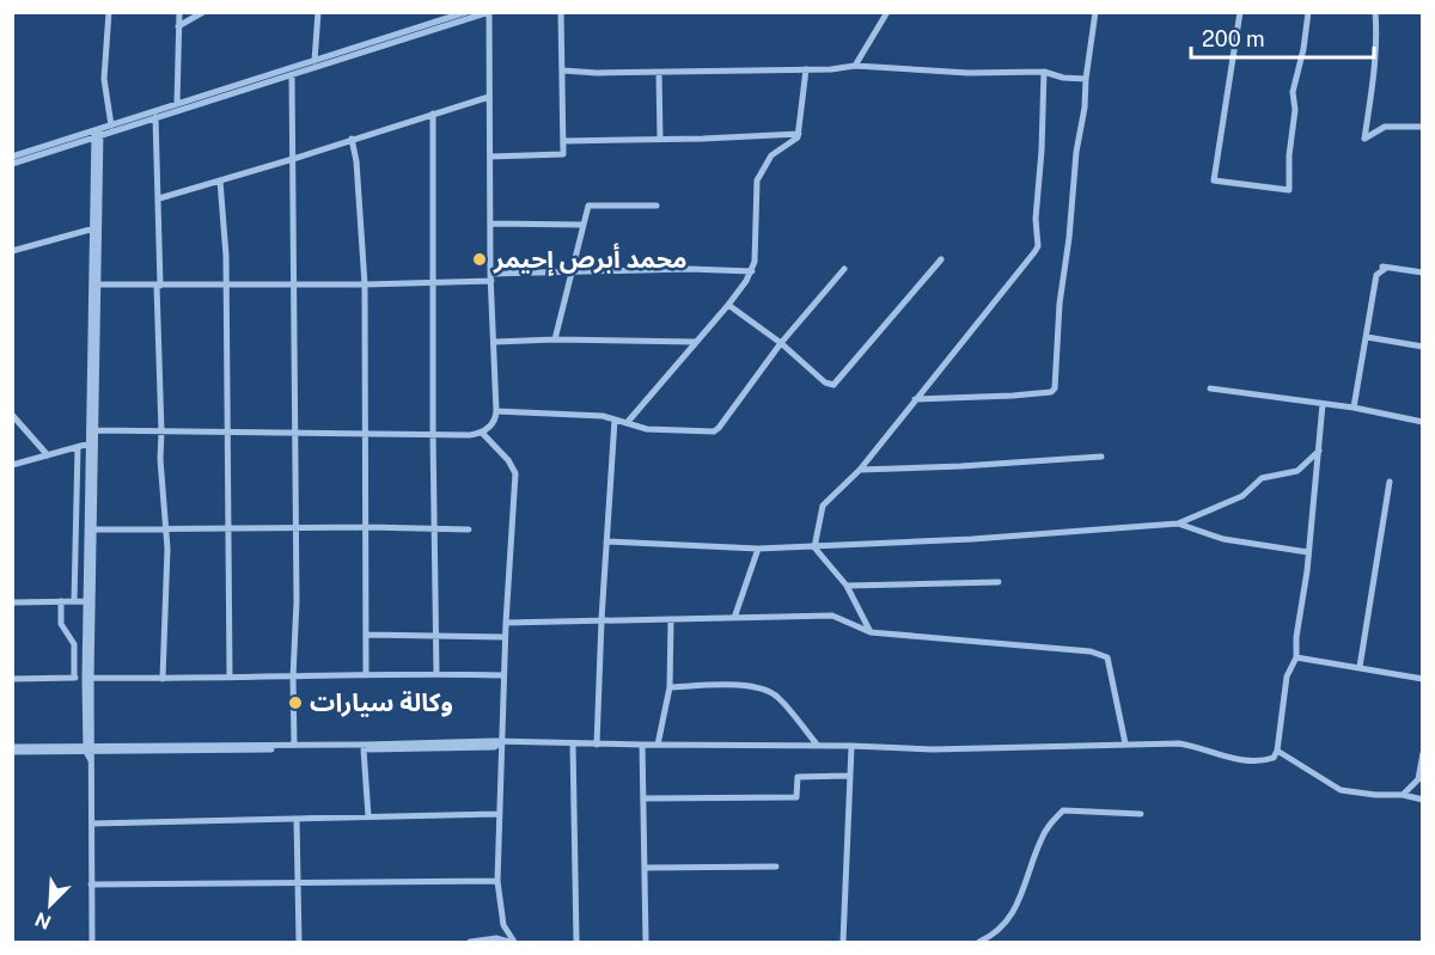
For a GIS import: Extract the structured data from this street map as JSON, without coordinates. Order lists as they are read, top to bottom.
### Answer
{
  "places": ["محمد أبرص إحيمر", "وكالة سيارات"],
  "scale_bar": "200 m",
  "north": "bottom left"
}
